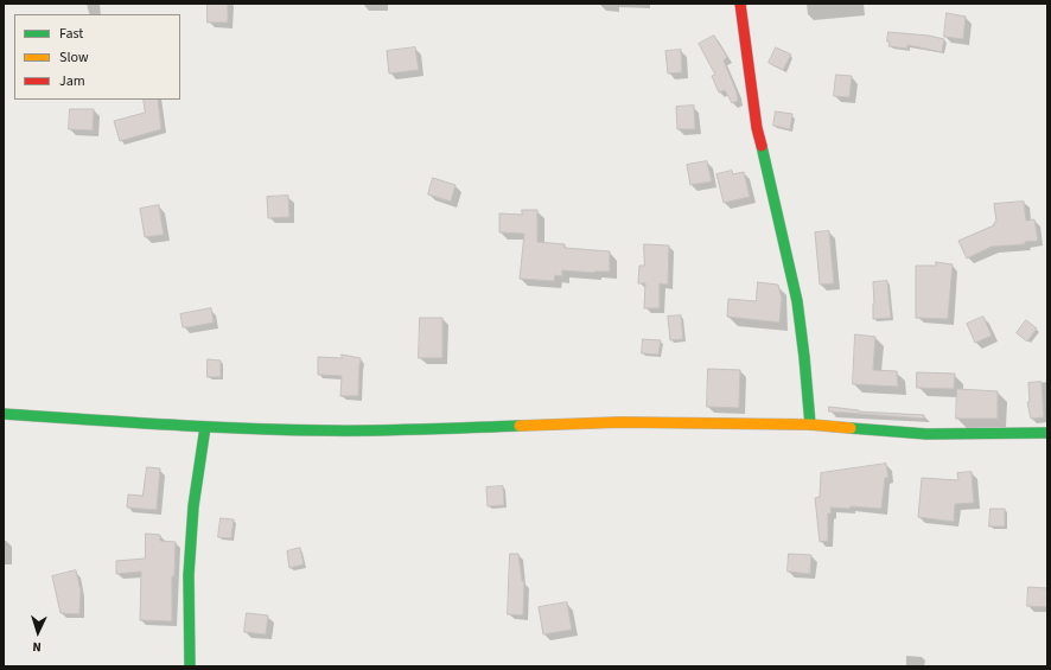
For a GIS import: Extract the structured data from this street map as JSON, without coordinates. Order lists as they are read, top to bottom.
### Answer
{
  "legend": ["Fast", "Slow", "Jam"],
  "north": "bottom"
}
